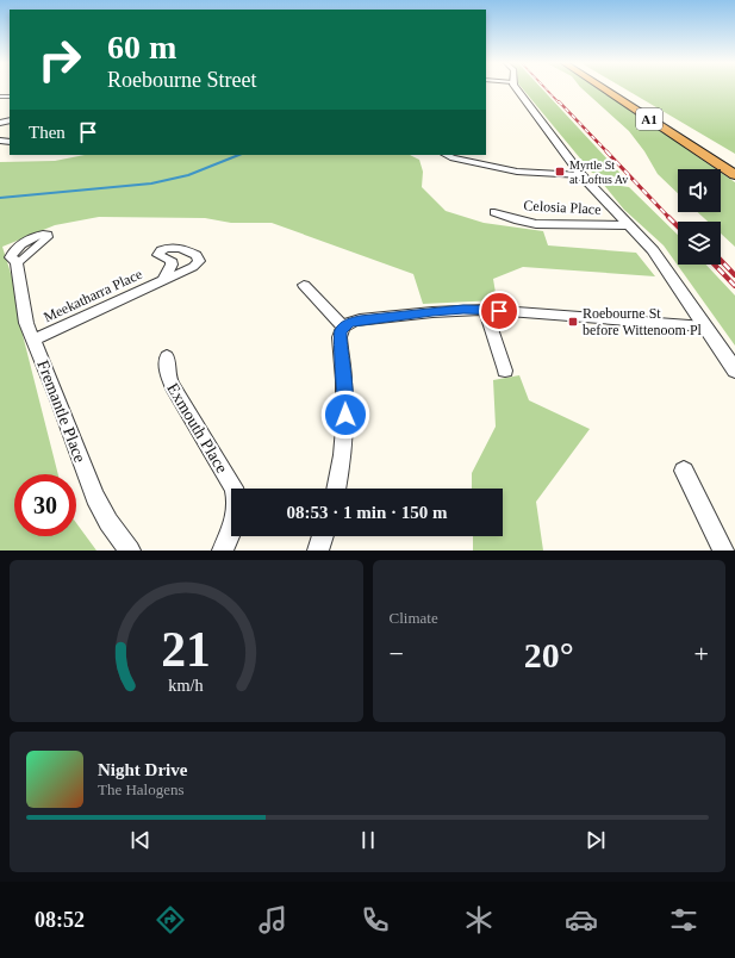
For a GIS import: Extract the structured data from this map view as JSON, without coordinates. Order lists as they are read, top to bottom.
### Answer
{
  "streets": {
    "highway": ["A1"],
    "street": [
      "Celosia Place",
      "Meekatharra Place",
      "Fremantle Place",
      "Exmouth Place"
    ]
  },
  "crossings": [
    ["Meekatharra Place", "Fremantle Place"]
  ],
  "places": {
    "transit": ["Myrtle St at Loftus Av", "Roebourne St before Wittenoom Pl"]
  },
  "page": {
    "turn": ["60 m", "Roebourne Street"],
    "then": "Then",
    "limit": "30",
    "trip": "08:53 · 1 min · 150 m",
    "tile": "Climate",
    "heat": ["−", "20°", "+"],
    "song": ["Night Drive", "The Halogens"],
    "tabs": "08:52",
    "gauge": ["21", "km/h"]
  }
}
